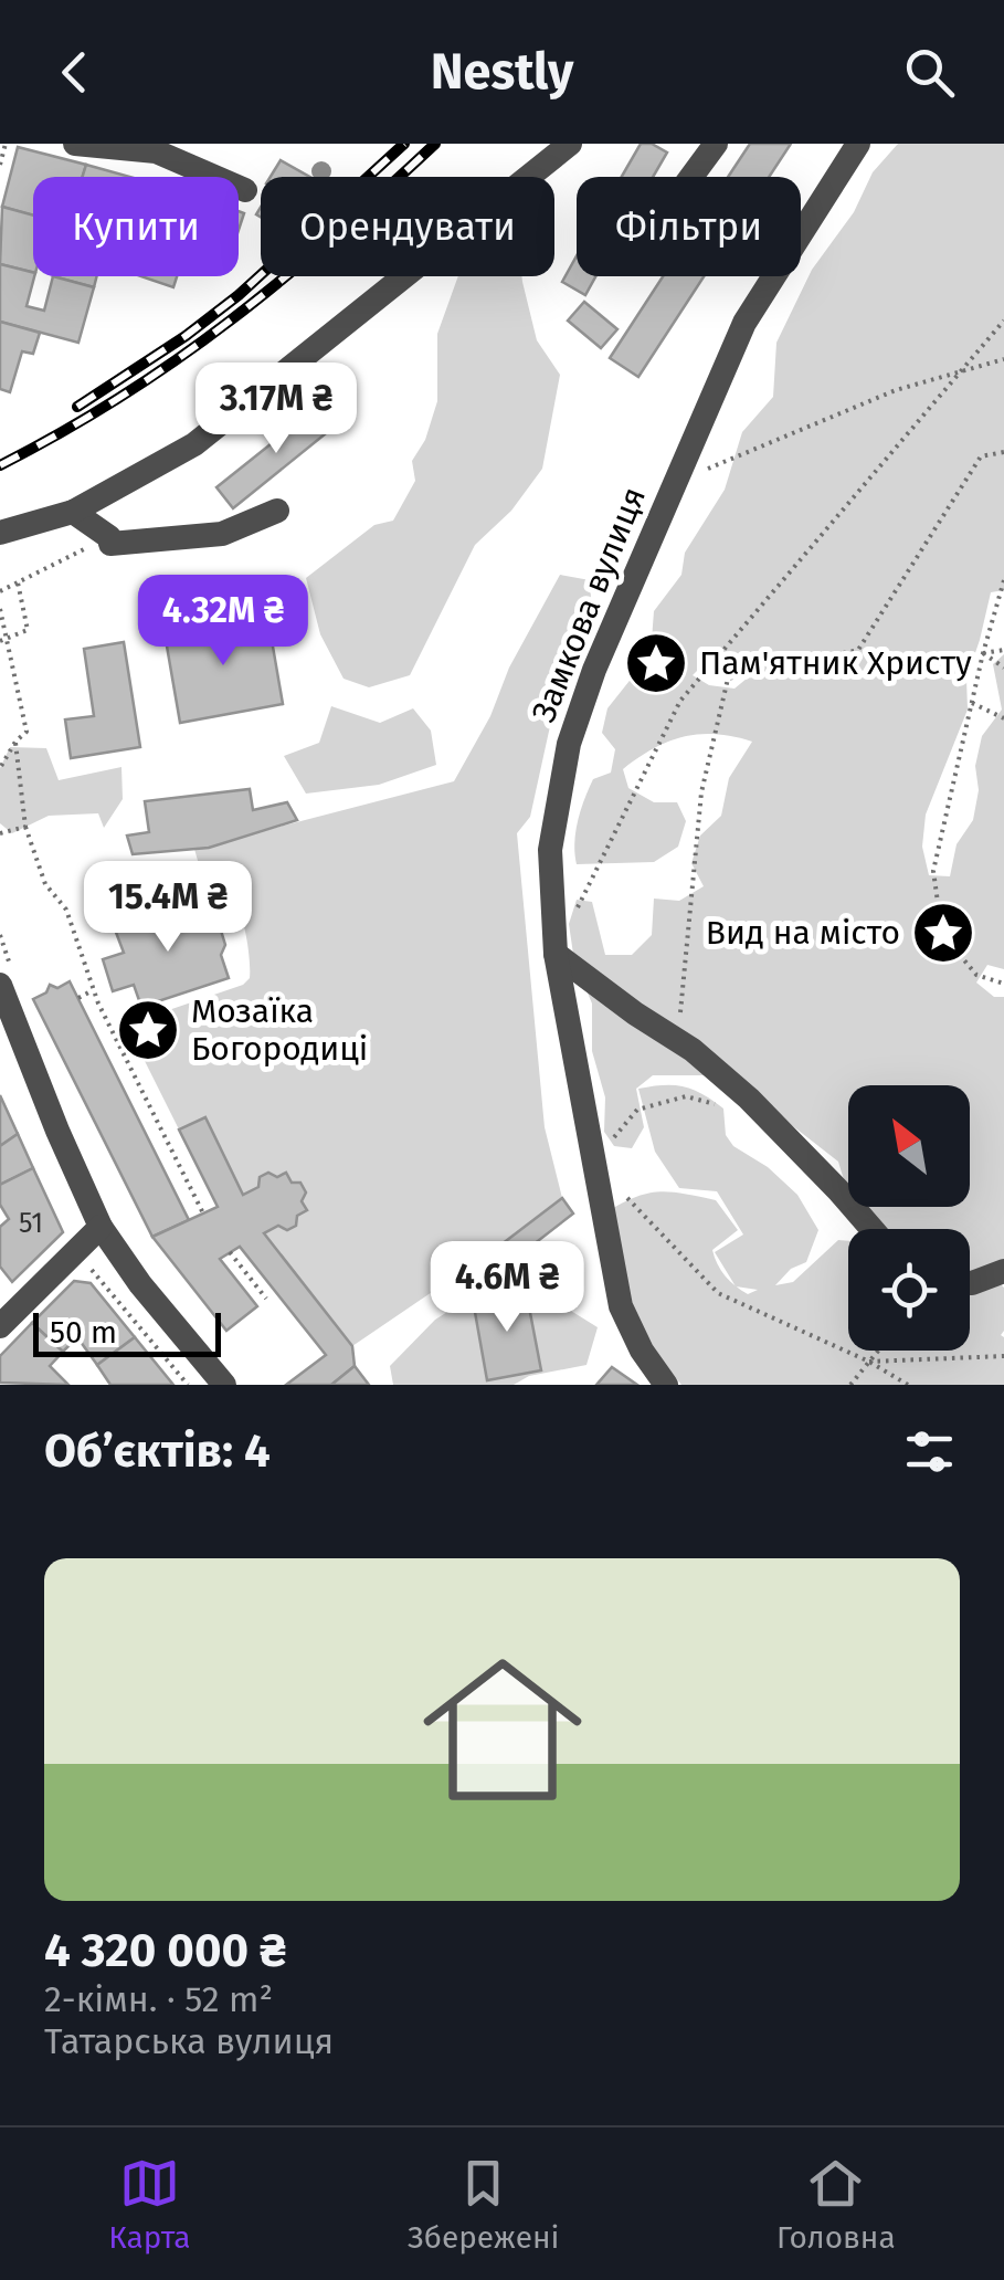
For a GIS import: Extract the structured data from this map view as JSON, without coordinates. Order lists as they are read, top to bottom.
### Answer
{
  "streets": {
    "street": ["Замкова вулиця"]
  },
  "places": {
    "place": ["Пам'ятник Христу", "Вид на місто", "Мозаїка Богородиці"]
  },
  "house_numbers": ["51"],
  "scale_bar": "50 m",
  "north": "top left",
  "page": {
    "header": "Nestly",
    "chip": ["Купити", "Орендувати", "Фільтри"],
    "price": [
      "3.17M ₴",
      "4.32M ₴",
      "15.4M ₴",
      "4.6M ₴"
    ],
    "scale": "50 m",
    "heading": "Об’єктів: 4",
    "list": [
      {
        "name": "4 320 000 ₴",
        "note": "2-кімн. · 52 m² · Татарська вулиця"
      }
    ],
    "tabs": ["Карта", "Збережені", "Головна"]
  }
}
